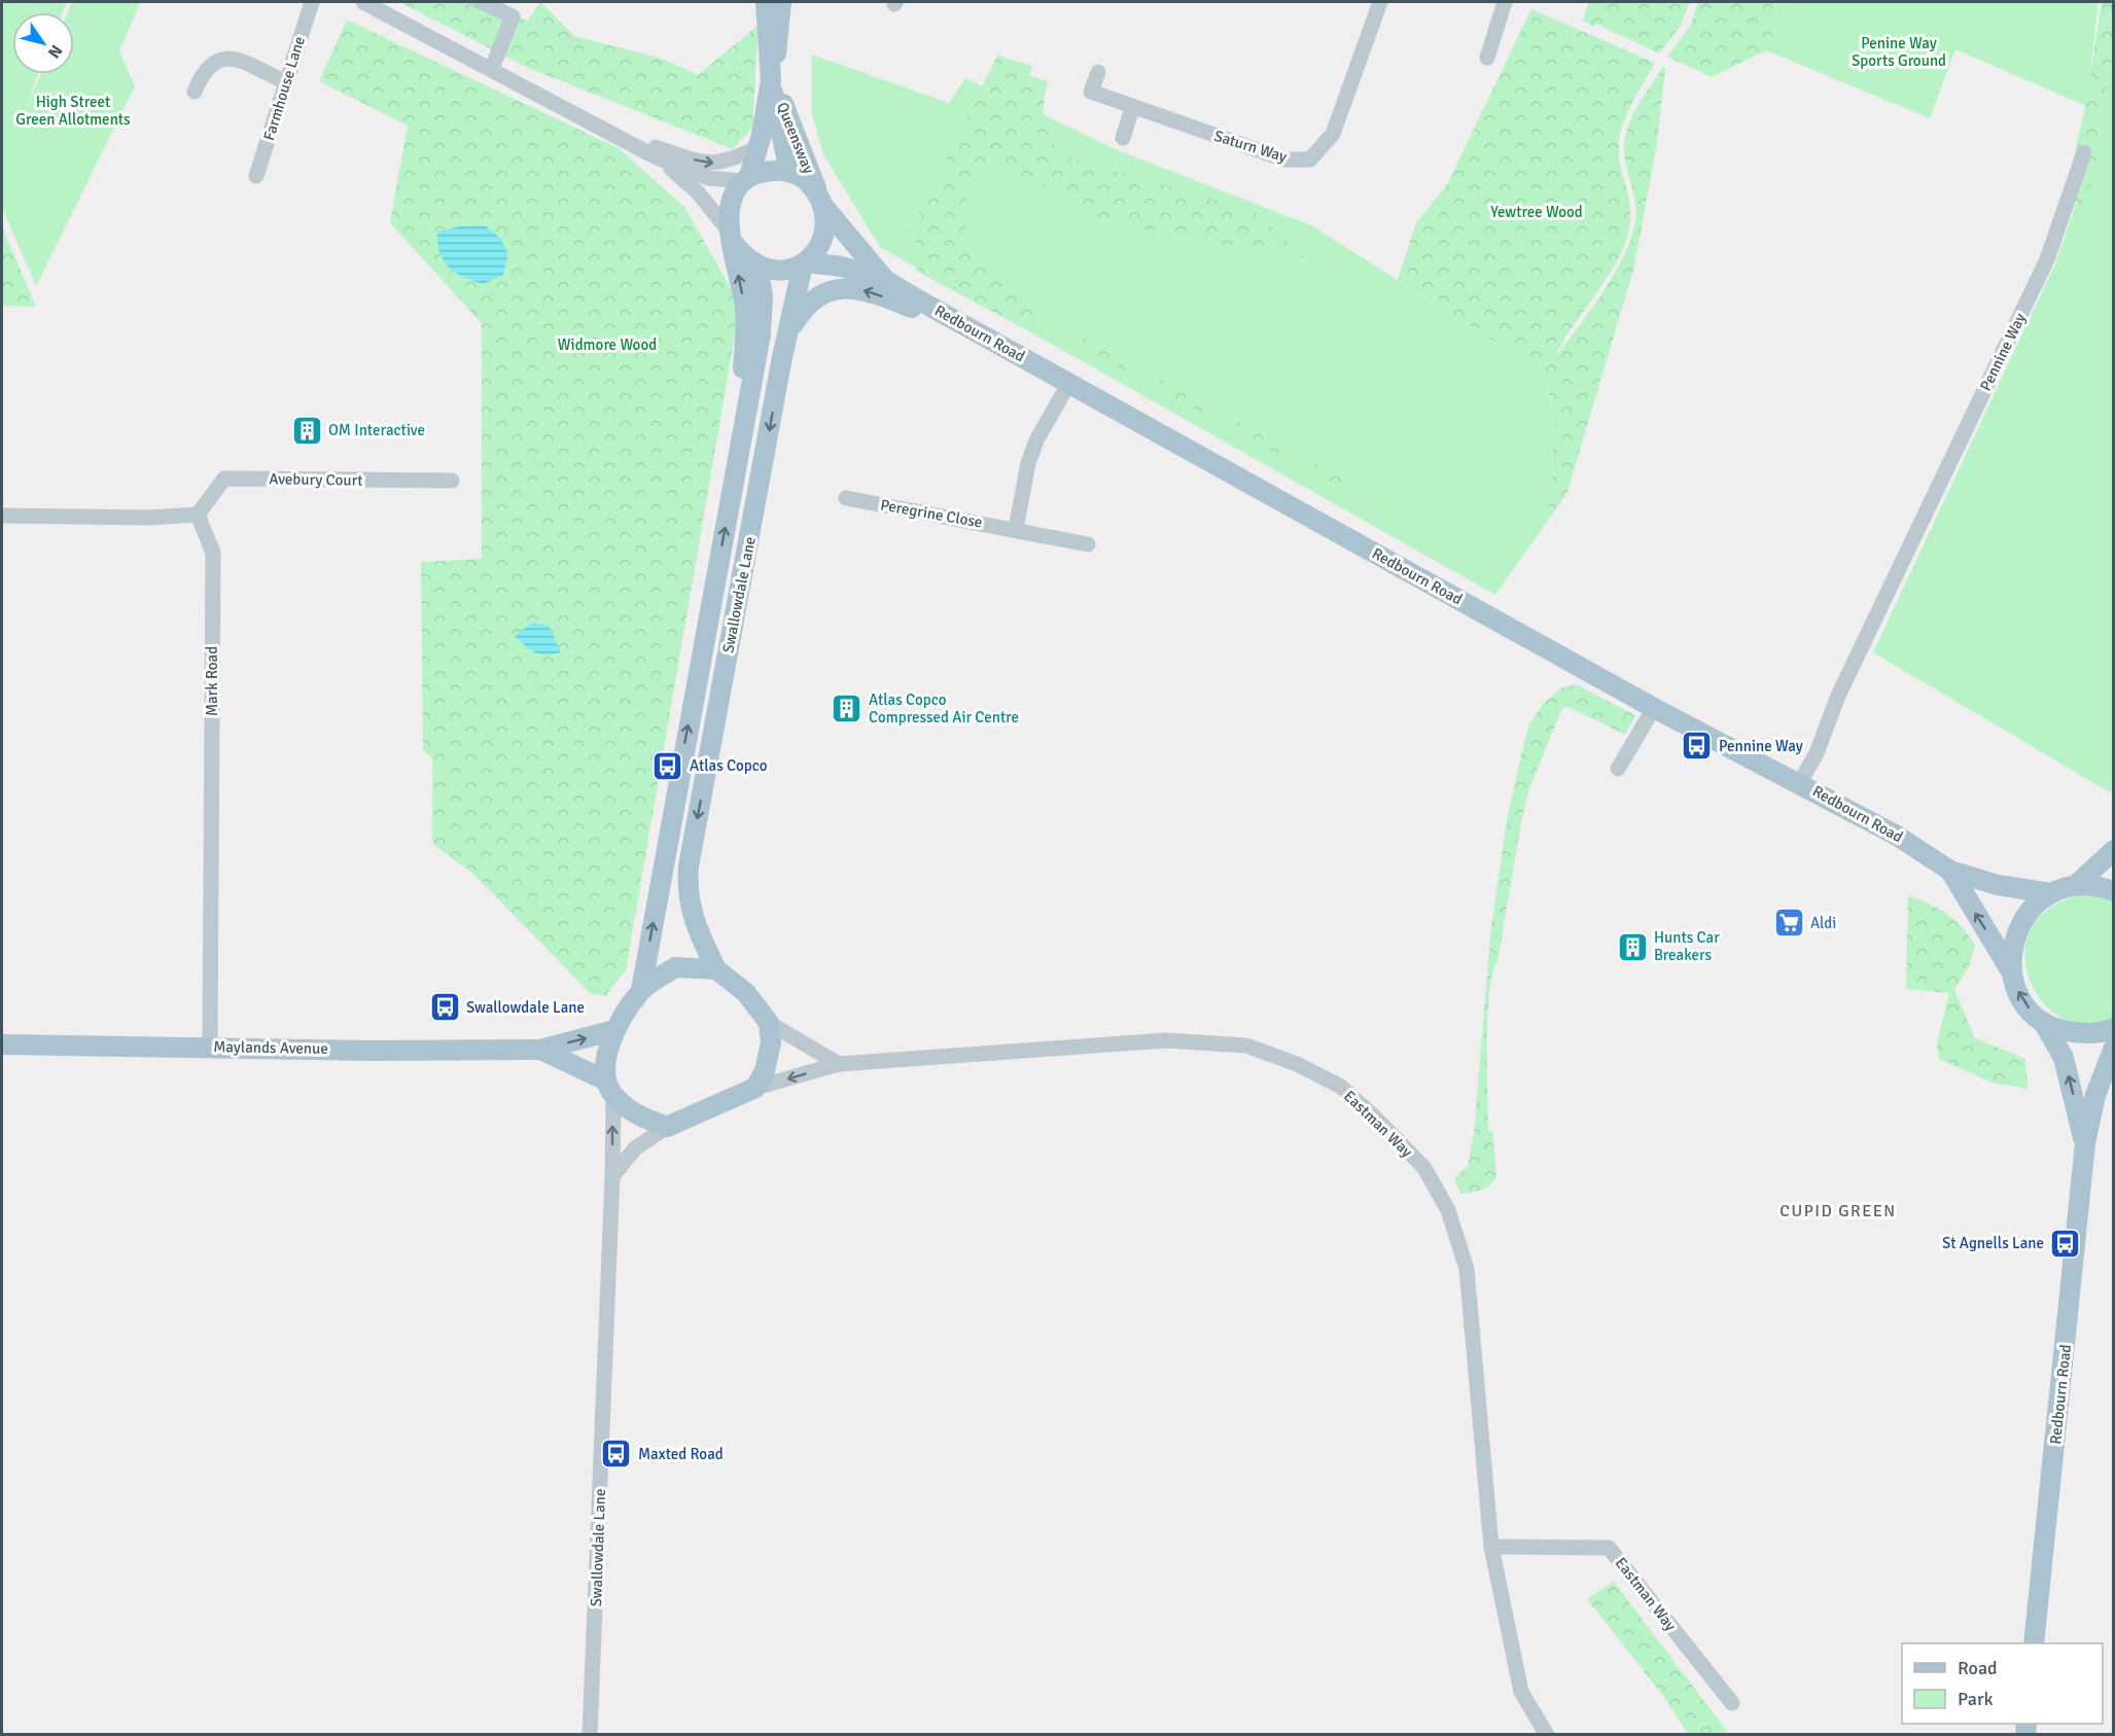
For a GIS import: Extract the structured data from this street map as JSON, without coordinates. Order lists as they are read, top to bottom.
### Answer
{
  "streets": {
    "main road": [
      "Queensway",
      "Redbourn Road",
      "Swallowdale Lane",
      "Maylands Avenue"
    ],
    "street": [
      "Farmhouse Lane",
      "Saturn Way",
      "Pennine Way",
      "Avebury Court",
      "Peregrine Close",
      "Mark Road",
      "Eastman Way"
    ]
  },
  "crossings": [
    ["Queensway", "Redbourn Road"],
    ["Queensway", "Swallowdale Lane"],
    ["Redbourn Road", "Pennine Way"],
    ["Redbourn Road", "Swallowdale Lane"],
    ["Avebury Court", "Mark Road"],
    ["Swallowdale Lane", "Maylands Avenue"],
    ["Swallowdale Lane", "Eastman Way"],
    ["Mark Road", "Maylands Avenue"],
    ["Maylands Avenue", "Eastman Way"]
  ],
  "districts": ["CUPID GREEN"],
  "parks": [
    "Penine Way Sports Ground",
    "High Street Green Allotments",
    "Yewtree Wood",
    "Widmore Wood"
  ],
  "places": {
    "building": ["OM Interactive", "Atlas Copco Compressed Air Centre", "Hunts Car Breakers"],
    "bus stop": [
      "Pennine Way",
      "Atlas Copco",
      "Swallowdale Lane",
      "St Agnells Lane",
      "Maxted Road"
    ],
    "supermarket": ["Aldi"]
  },
  "legend": ["Road", "Park"],
  "north": "bottom right"
}
